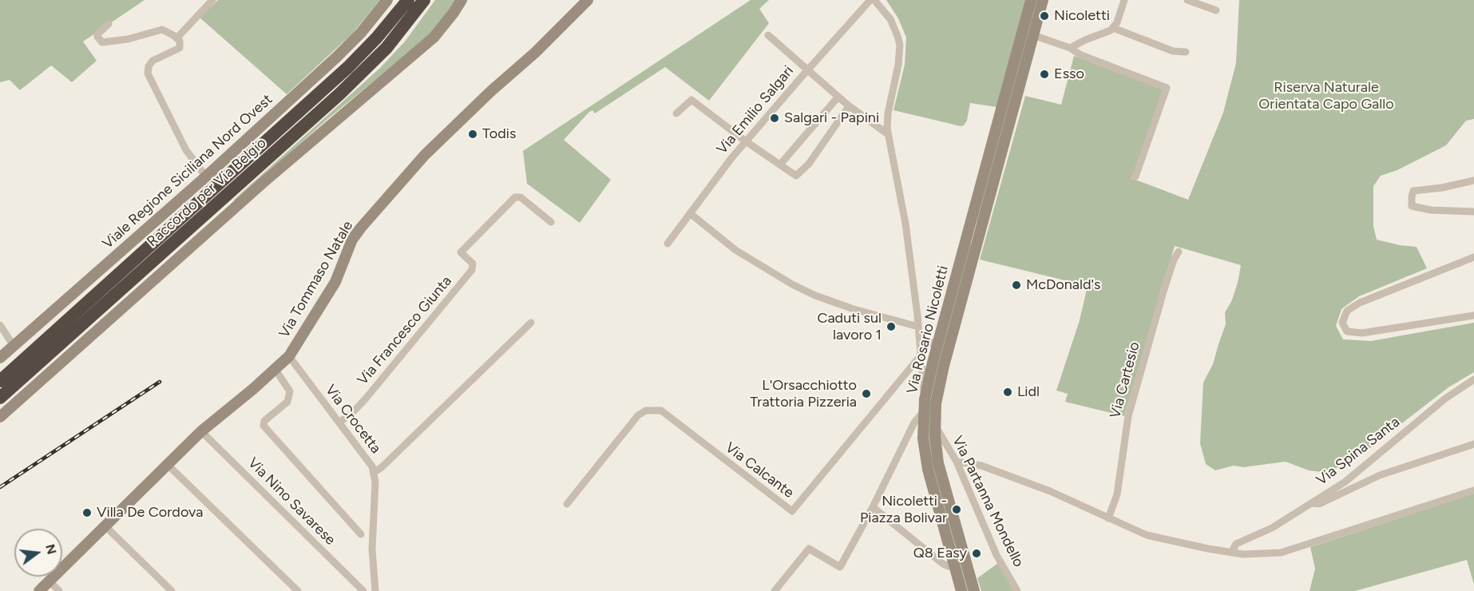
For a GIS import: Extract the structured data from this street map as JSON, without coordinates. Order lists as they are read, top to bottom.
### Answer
{
  "streets": {
    "highway": ["Raccordo per Via Belgio"],
    "street": [
      "Via Emilio Salgari",
      "Viale Regione Siciliana Nord Ovest",
      "Via Tommaso Natale",
      "Via Rosario Nicoletti",
      "Via Francesco Giunta",
      "Via Cartesio",
      "Via Crocetta",
      "Via Spina Santa",
      "Via Calcante",
      "Via Nino Savarese",
      "Via Partanna Mondello"
    ]
  },
  "crossings": [
    ["Via Tommaso Natale", "Via Crocetta"],
    ["Via Tommaso Natale", "Via Nino Savarese"],
    ["Via Rosario Nicoletti", "Via Partanna Mondello"],
    ["Via Francesco Giunta", "Via Crocetta"]
  ],
  "parks": ["Riserva Naturale Orientata Capo Gallo"],
  "places": [
    "Nicoletti",
    "Esso",
    "Salgari - Papini",
    "Todis",
    "McDonald's",
    "Caduti sul lavoro 1",
    "Lidl",
    "L'Orsacchiotto Trattoria Pizzeria",
    "Nicoletti - Piazza Bolivar",
    "Villa De Cordova",
    "Q8 Easy"
  ],
  "north": "right"
}
